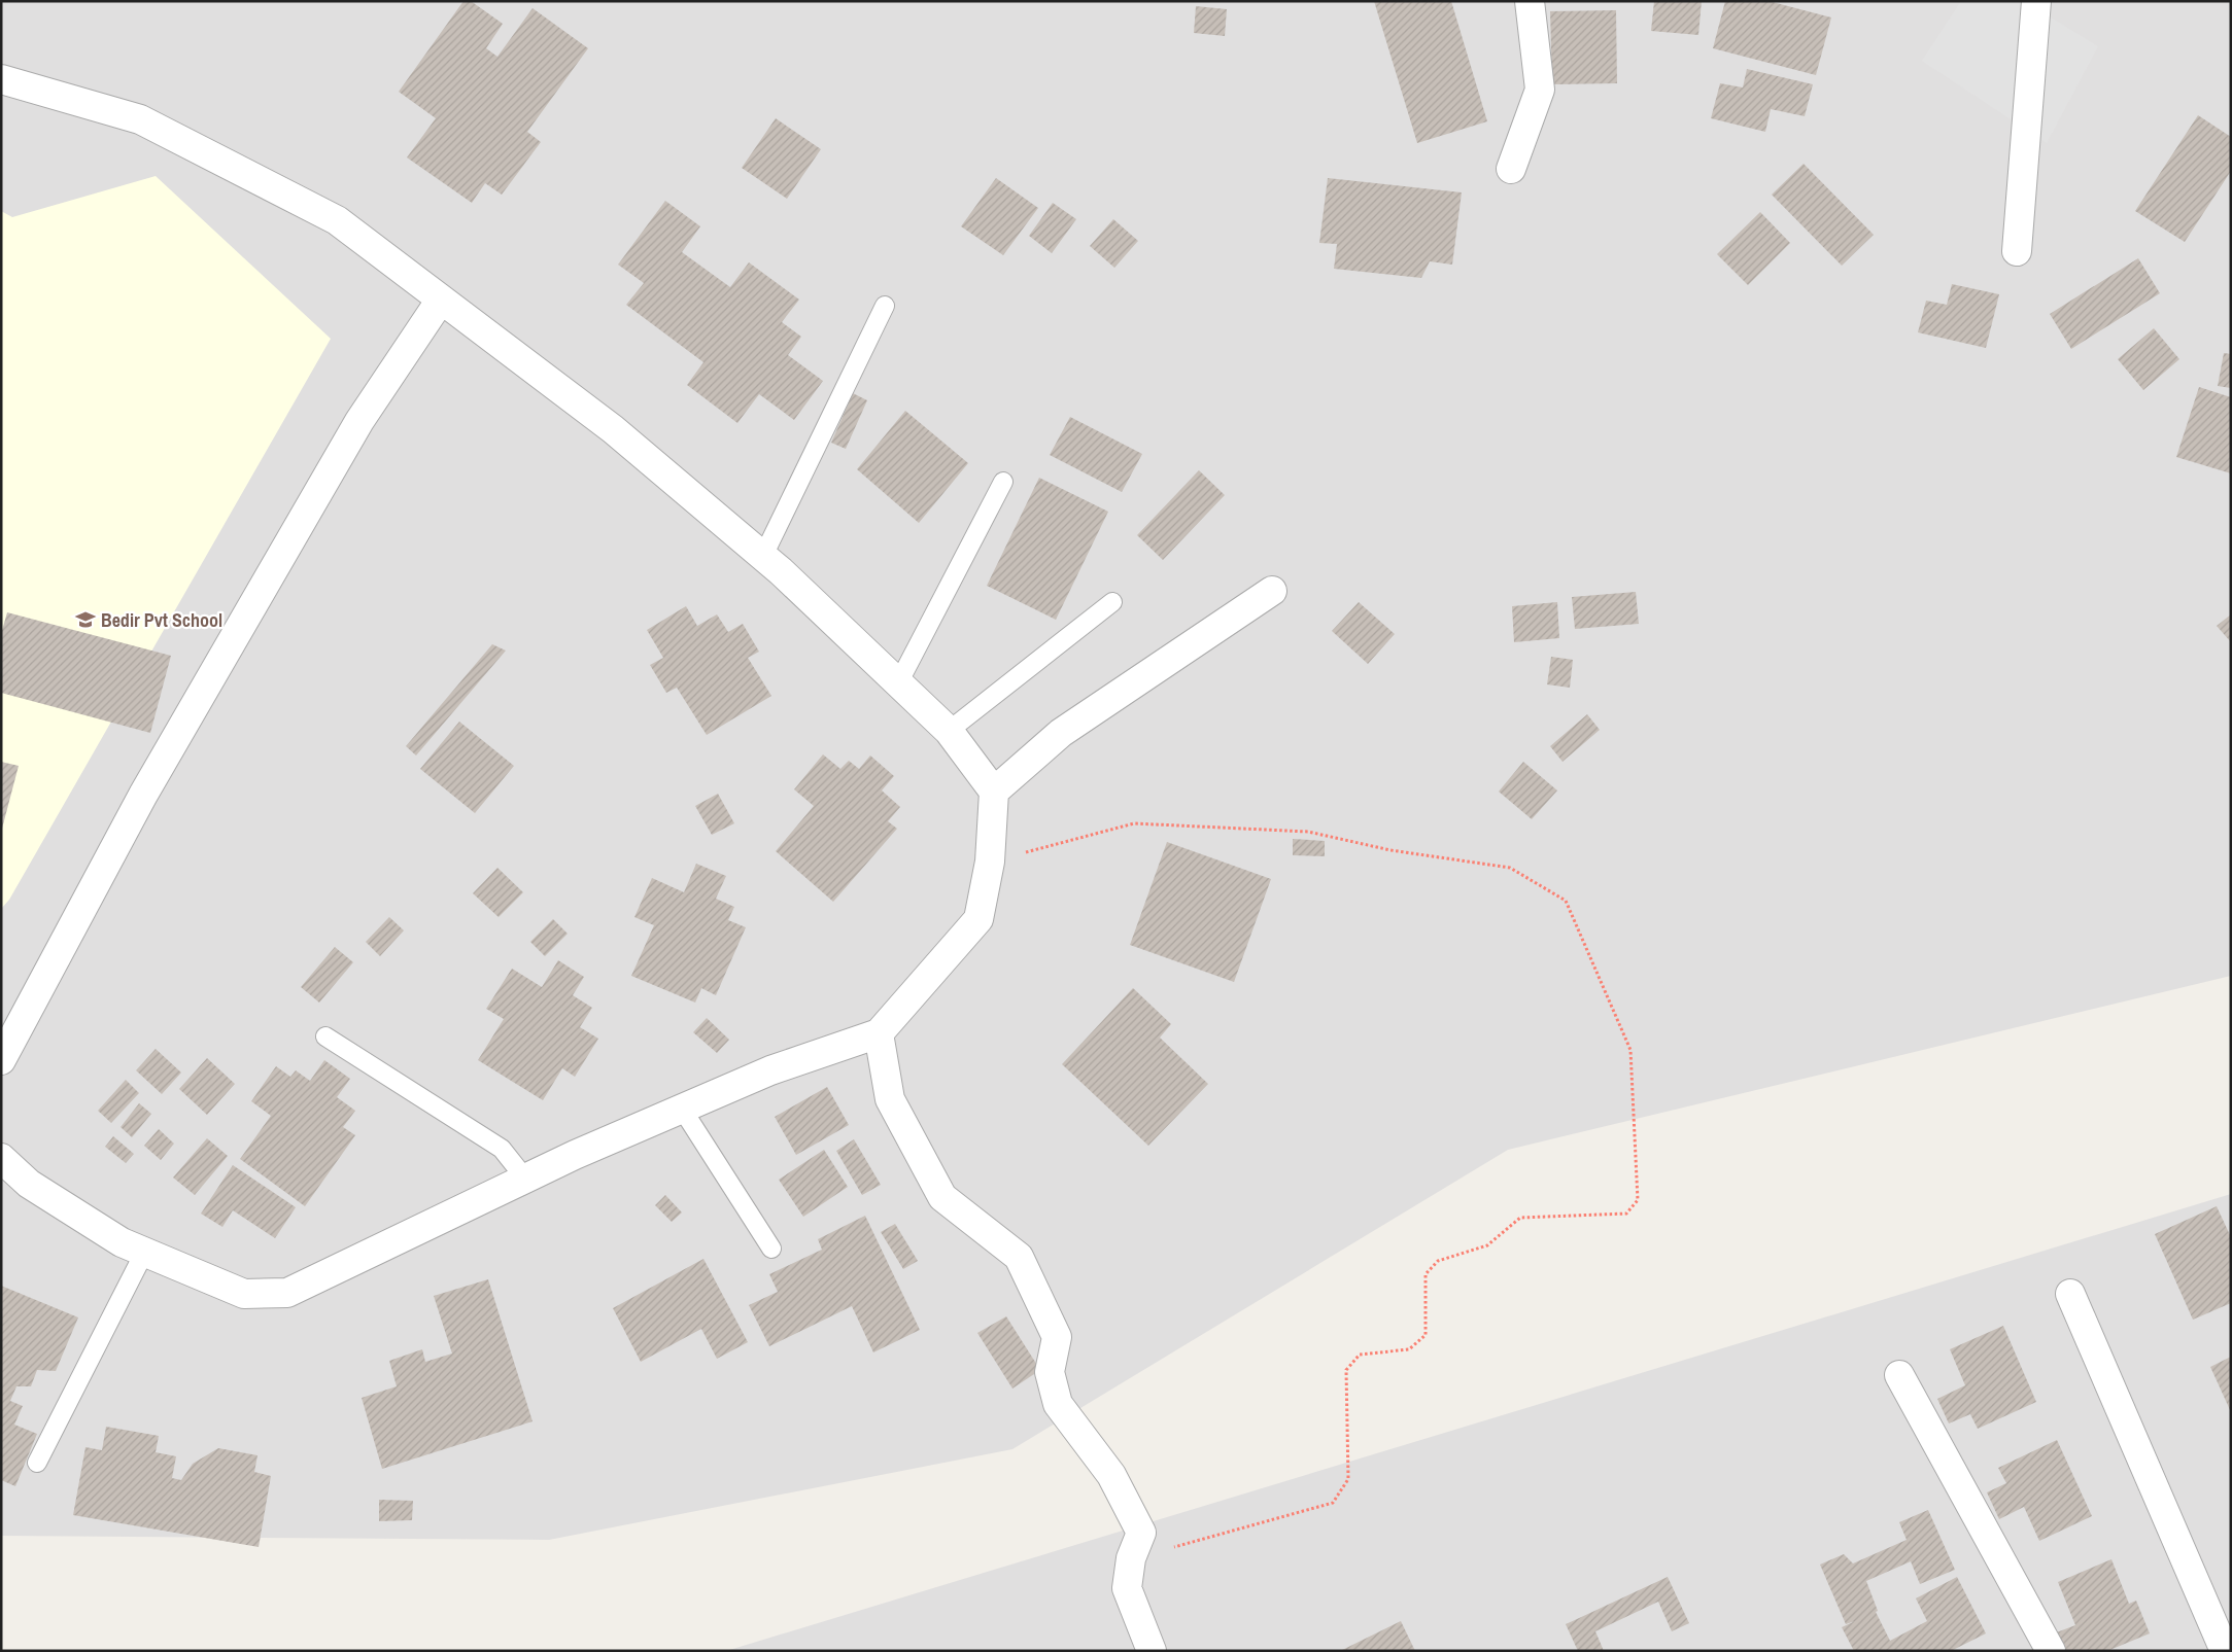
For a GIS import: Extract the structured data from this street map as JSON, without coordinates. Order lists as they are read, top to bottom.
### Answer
{
  "places": {
    "school or university": ["Bedir Pvt School"]
  }
}
